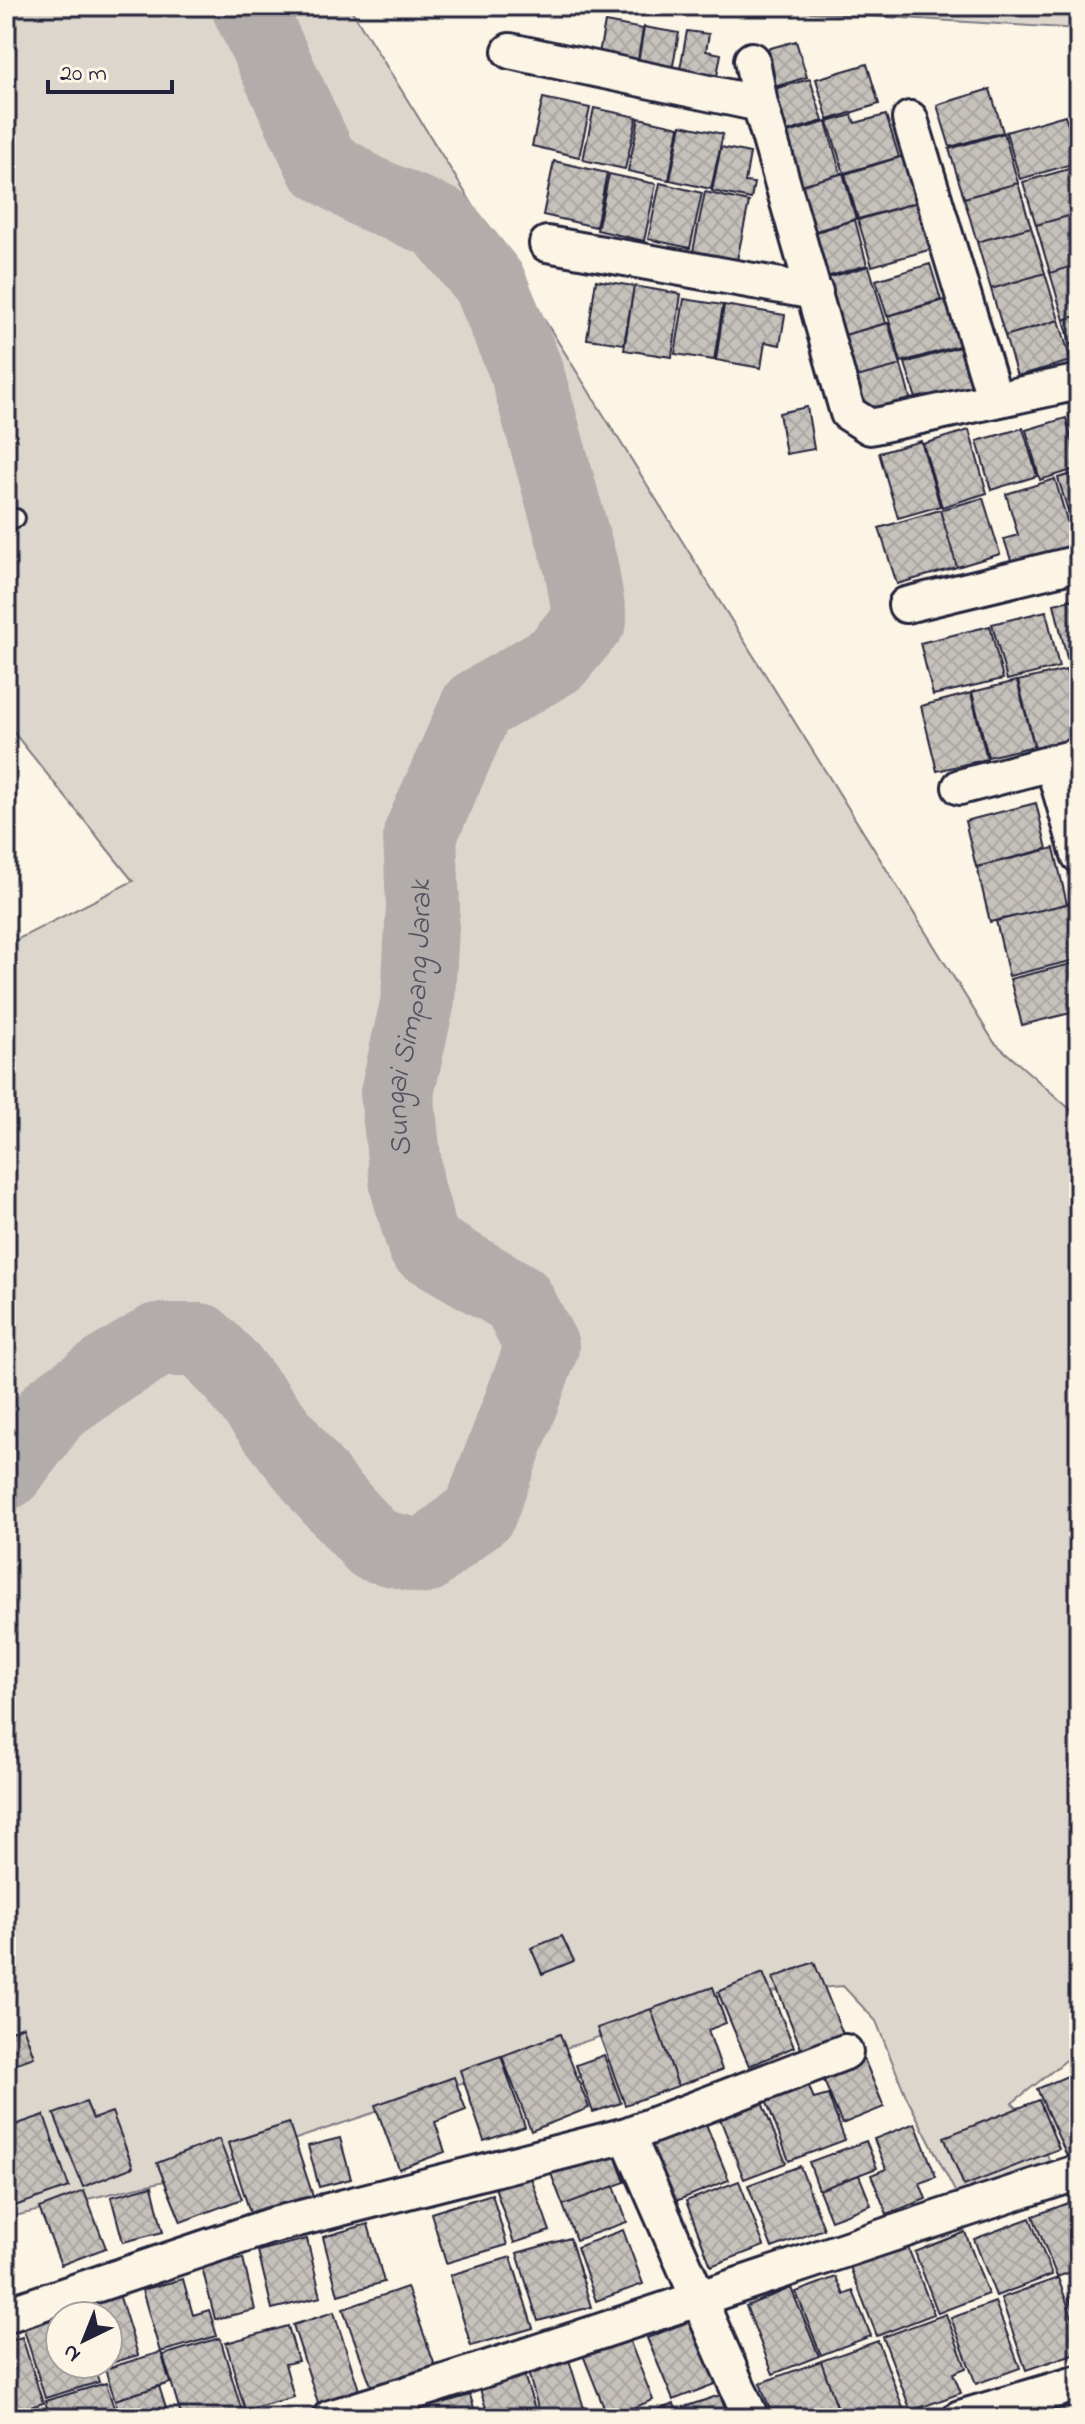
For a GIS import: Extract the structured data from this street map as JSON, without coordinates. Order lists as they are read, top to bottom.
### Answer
{
  "water": ["Sungai Simpang Jarak"],
  "scale_bar": "20 m",
  "north": "bottom left"
}
